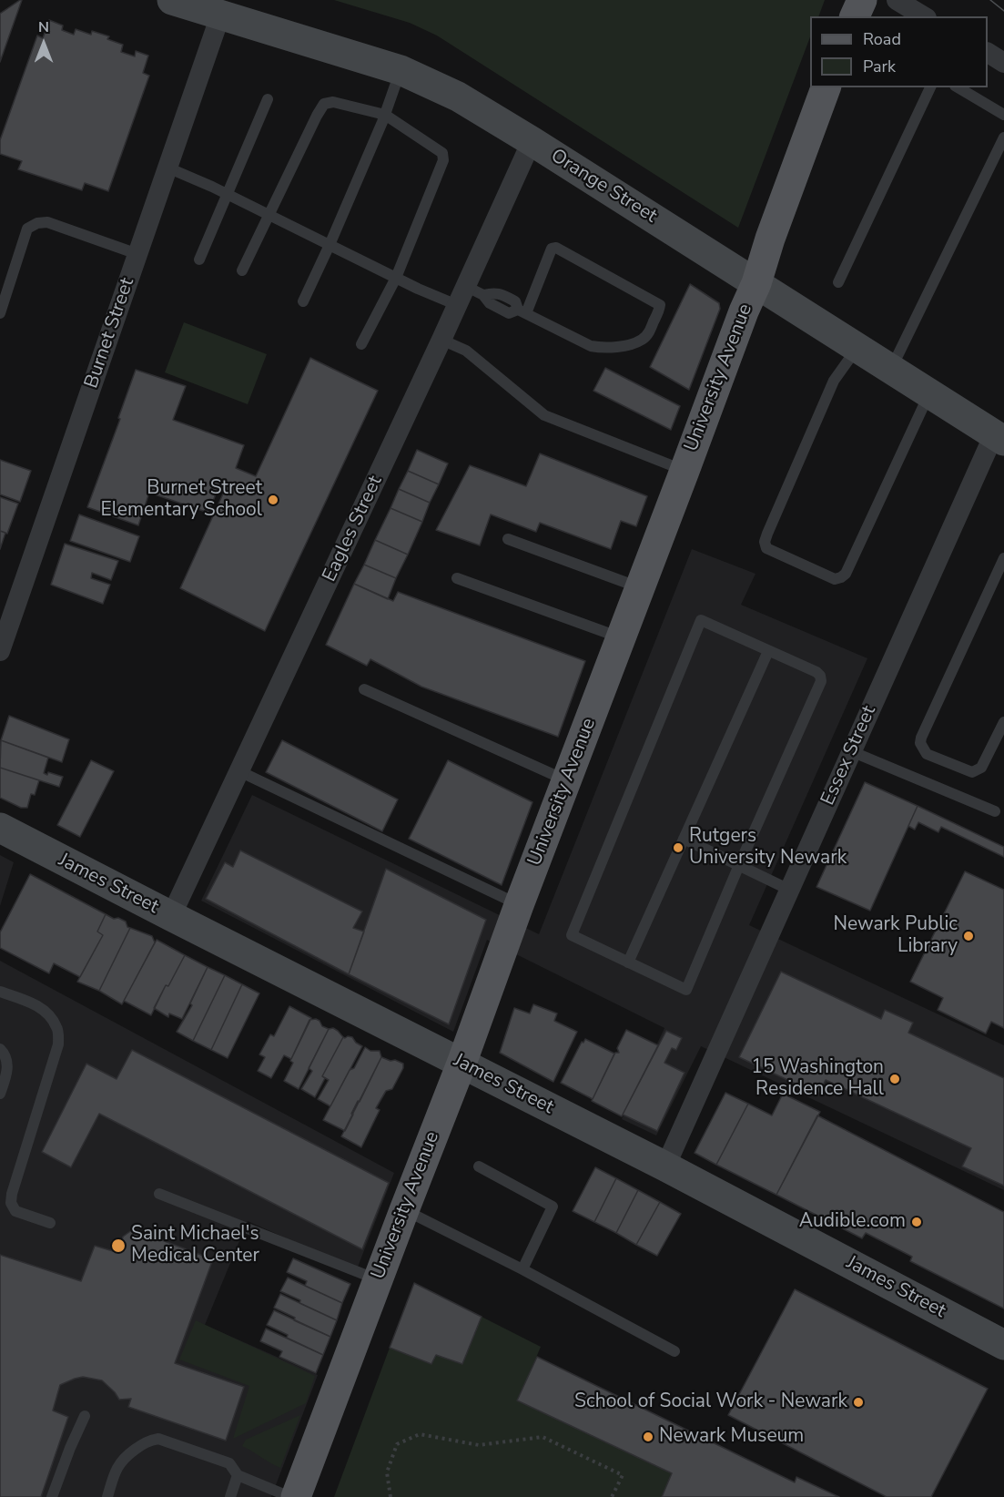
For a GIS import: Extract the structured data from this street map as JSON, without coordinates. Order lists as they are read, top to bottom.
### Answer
{
  "streets": {
    "main road": ["University Avenue"],
    "street": [
      "Orange Street",
      "Burnet Street",
      "Eagles Street",
      "Essex Street",
      "James Street"
    ]
  },
  "crossings": [
    ["Orange Street", "Burnet Street"],
    ["Orange Street", "University Avenue"],
    ["Orange Street", "Eagles Street"],
    ["Orange Street", "Essex Street"],
    ["University Avenue", "James Street"],
    ["Eagles Street", "James Street"],
    ["Essex Street", "James Street"]
  ],
  "places": [
    "Burnet Street Elementary School",
    "Rutgers University Newark",
    "Newark Public Library",
    "15 Washington Residence Hall",
    "Audible.com",
    "Saint Michael's Medical Center",
    "School of Social Work - Newark",
    "Newark Museum"
  ],
  "legend": ["Road", "Park"],
  "north": "top"
}
